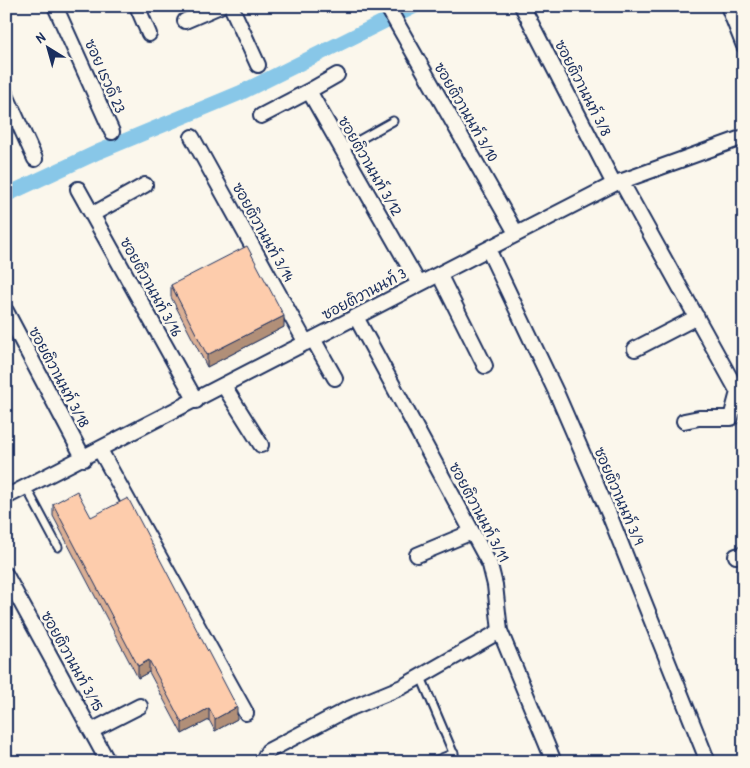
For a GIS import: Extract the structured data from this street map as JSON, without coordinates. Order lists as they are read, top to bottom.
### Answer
{
  "streets": {
    "street": [
      "ซอย เรวดี 23",
      "ซอยติวานนท์ 3/8",
      "ซอยติวานนท์ 3/10",
      "ซอยติวานนท์ 3/12",
      "ซอยติวานนท์ 3/14",
      "ซอยติวานนท์ 3/16",
      "ซอยติวานนท์ 3",
      "ซอยติวานนท์ 3/18",
      "ซอยติวานนท์ 3/9",
      "ซอยติวานนท์ 3/11",
      "ซอยติวานนท์ 3/15"
    ]
  },
  "crossings": [
    ["ซอยติวานนท์ 3/8", "ซอยติวานนท์ 3"],
    ["ซอยติวานนท์ 3/10", "ซอยติวานนท์ 3"],
    ["ซอยติวานนท์ 3/12", "ซอยติวานนท์ 3"],
    ["ซอยติวานนท์ 3/14", "ซอยติวานนท์ 3"],
    ["ซอยติวานนท์ 3/16", "ซอยติวานนท์ 3"],
    ["ซอยติวานนท์ 3", "ซอยติวานนท์ 3/18"],
    ["ซอยติวานนท์ 3", "ซอยติวานนท์ 3/9"],
    ["ซอยติวานนท์ 3", "ซอยติวานนท์ 3/11"]
  ],
  "north": "top left"
}
